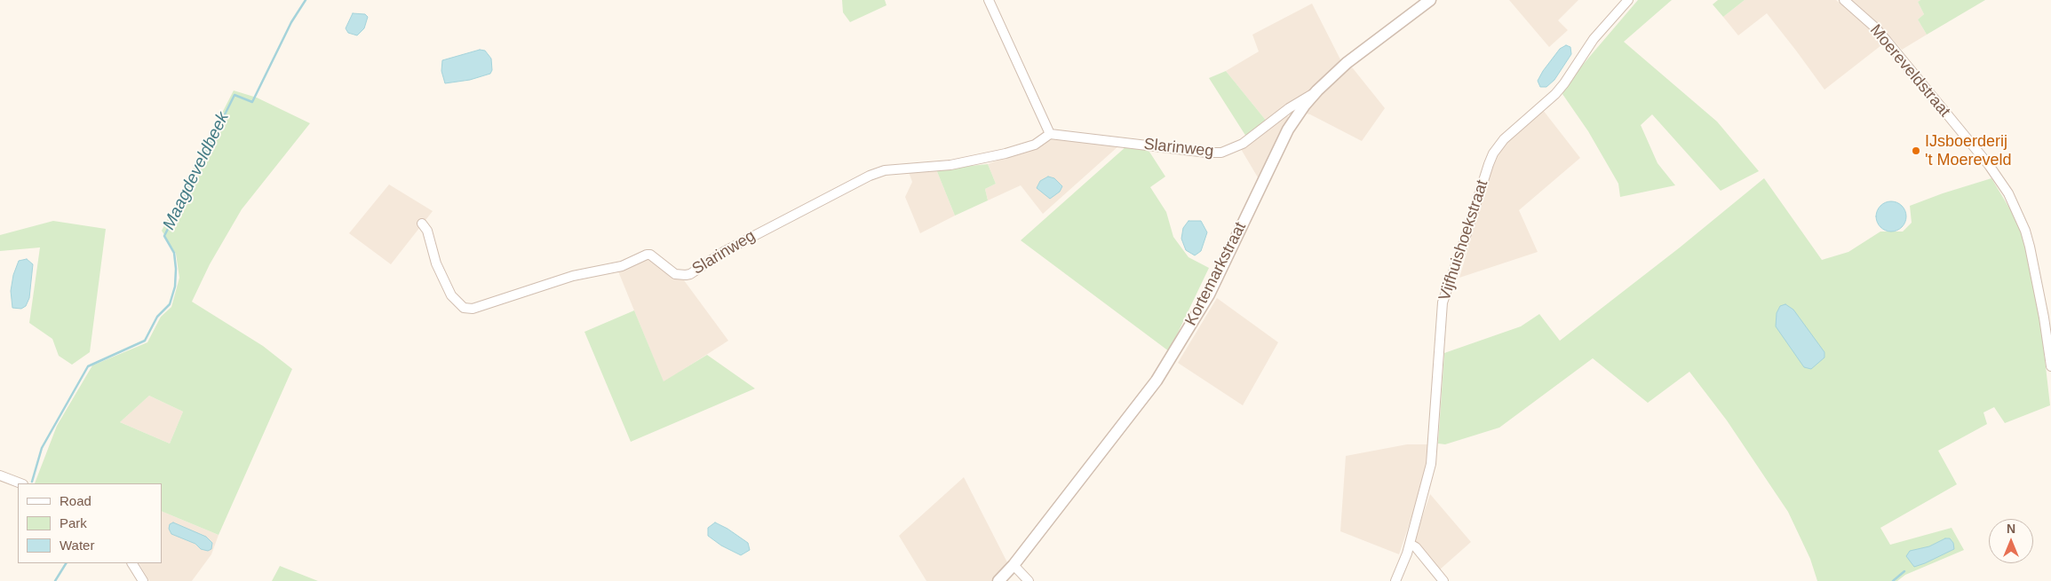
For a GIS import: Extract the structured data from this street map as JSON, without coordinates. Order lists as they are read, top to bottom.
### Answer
{
  "streets": {
    "street": [
      "Moereveldstraat",
      "Slarinweg",
      "Vijfhuishoekstraat",
      "Kortemarkstraat"
    ]
  },
  "crossings": [
    ["Slarinweg", "Kortemarkstraat"]
  ],
  "water": ["Maagdeveldbeek"],
  "places": ["IJsboerderij 't Moereveld"],
  "legend": ["Road", "Park", "Water"],
  "north": "top"
}
